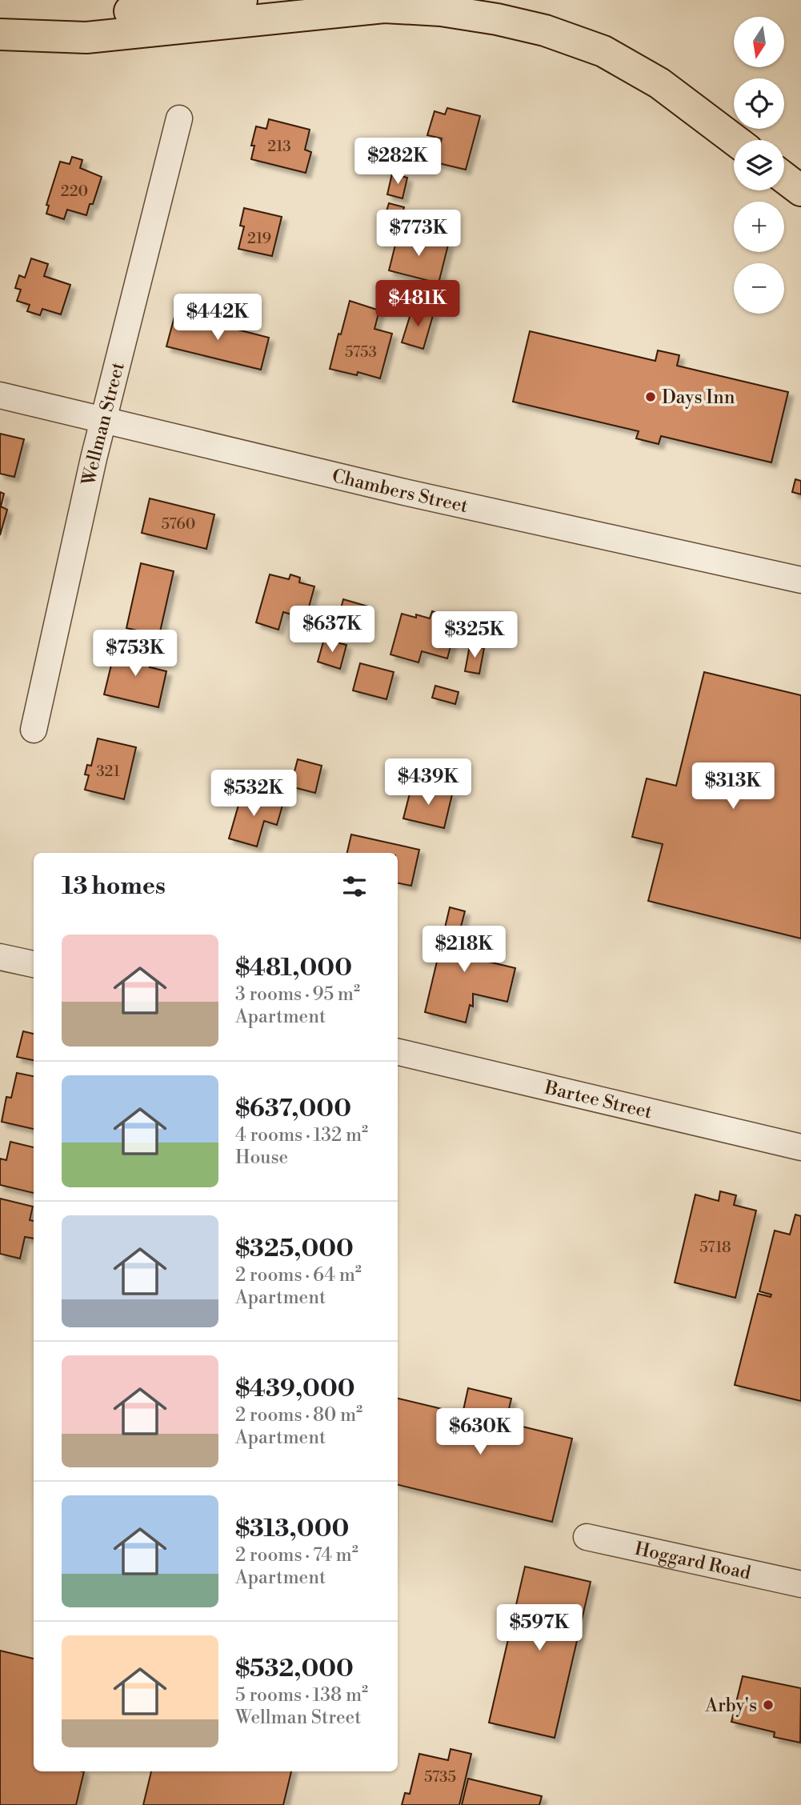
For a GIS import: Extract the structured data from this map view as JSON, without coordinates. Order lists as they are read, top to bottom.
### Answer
{
  "streets": {
    "street": [
      "Wellman Street",
      "Chambers Street",
      "Bartee Street",
      "Hoggard Road"
    ]
  },
  "crossings": [
    ["Wellman Street", "Chambers Street"]
  ],
  "places": ["Days Inn", "Arby's"],
  "house_numbers": [
    "213",
    "220",
    "219",
    "5753",
    "5760",
    "321",
    "5718",
    "5735"
  ],
  "north": "bottom",
  "page": {
    "map_buttons": ["+", "−"],
    "price": [
      "$282K",
      "$773K",
      "$481K",
      "$442K",
      "$637K",
      "$325K",
      "$753K",
      "$439K",
      "$313K",
      "$532K",
      "$218K",
      "$630K",
      "$597K"
    ],
    "heading": "13 homes",
    "list": [
      {
        "name": "$481,000",
        "note": "3 rooms · 95 m² · Apartment"
      },
      {
        "name": "$637,000",
        "note": "4 rooms · 132 m² · House"
      },
      {
        "name": "$325,000",
        "note": "2 rooms · 64 m² · Apartment"
      },
      {
        "name": "$439,000",
        "note": "2 rooms · 80 m² · Apartment"
      },
      {
        "name": "$313,000",
        "note": "2 rooms · 74 m² · Apartment"
      },
      {
        "name": "$532,000",
        "note": "5 rooms · 138 m² · Wellman Street"
      }
    ]
  }
}
